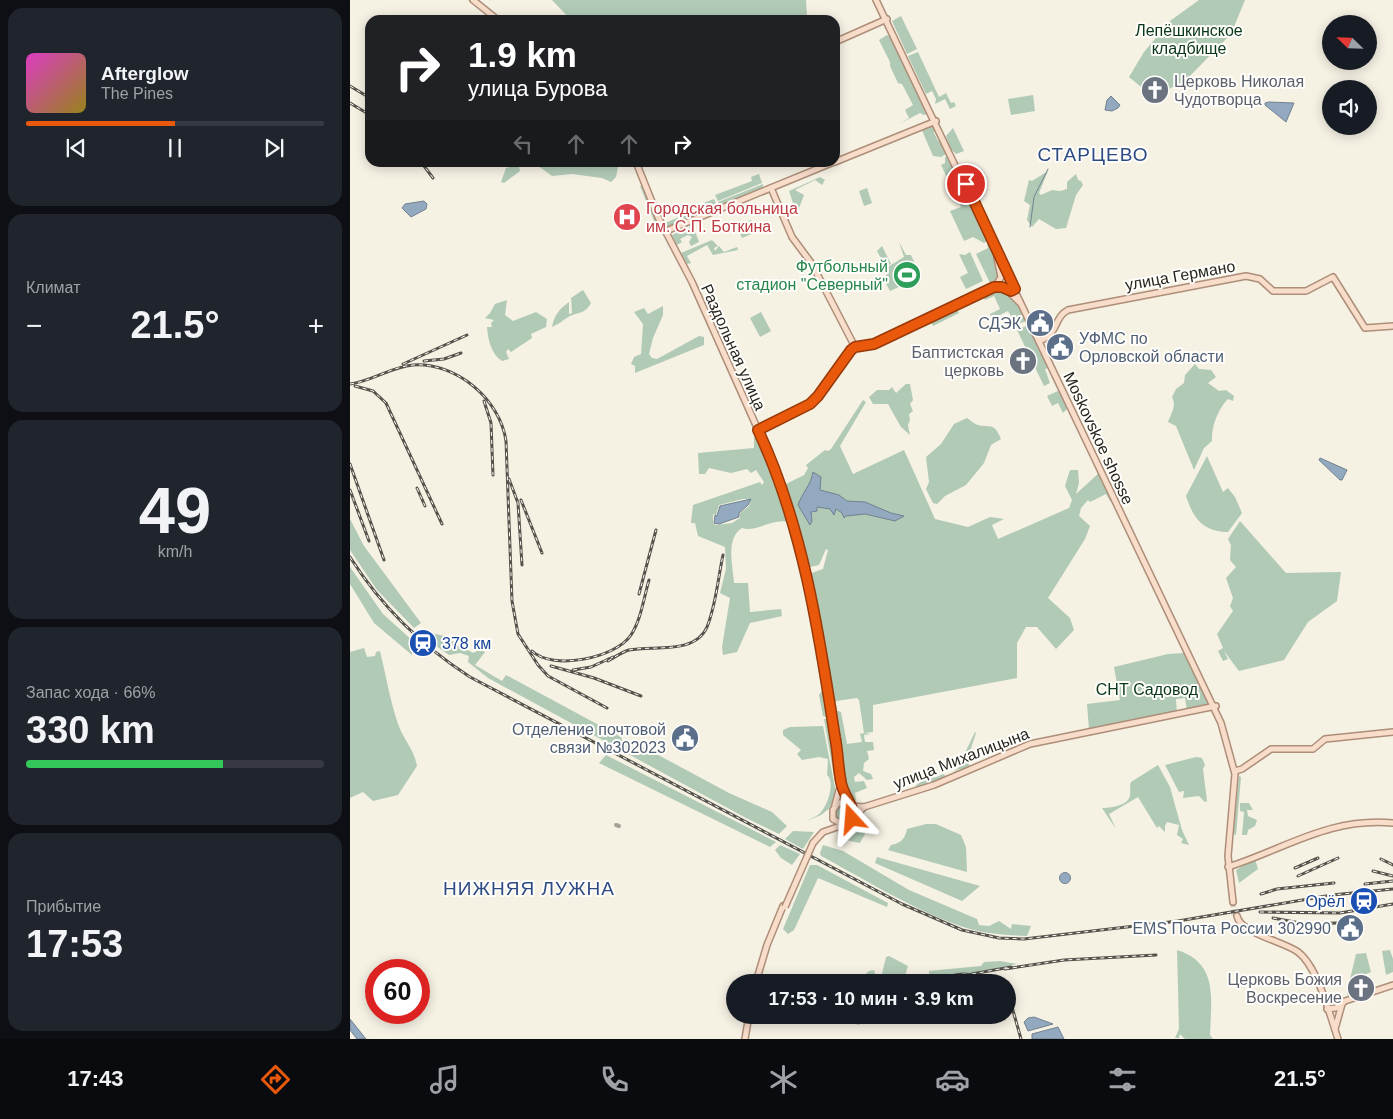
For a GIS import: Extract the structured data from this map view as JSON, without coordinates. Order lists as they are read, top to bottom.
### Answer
{
  "streets": {
    "main road": [
      "улица Германо",
      "Раздольная улица",
      "Moskovskoe shosse",
      "улица Михалицына"
    ]
  },
  "crossings": [
    ["улица Германо", "Moskovskoe shosse"],
    ["Раздольная улица", "улица Михалицына"],
    ["Moskovskoe shosse", "улица Михалицына"]
  ],
  "districts": ["СТАРЦЕВО", "НИЖНЯЯ ЛУЖНА"],
  "parks": ["Лепёшкинское кладбище", "СНТ Садовод"],
  "places": {
    "church": ["Церковь Николая Чудотворца", "Баптистская церковь", "Церковь Божия Воскресение"],
    "hospital": ["Городская больница им. С.П. Боткина"],
    "sports": ["Футбольный стадион \"Северный\""],
    "public building": [
      "СДЭК",
      "УФМС по Орловской области",
      "Отделение почтовой связи №302023",
      "EMS Почта России 302990"
    ],
    "station": ["378 км", "Орёл"]
  },
  "north": "top left",
  "page": {
    "turn": ["1.9 km", "улица Бурова"],
    "song": ["Afterglow", "The Pines"],
    "tile": [
      "Климат",
      ["49", "km/h"],
      ["Запас хода · 66%", "330 km"],
      ["Прибытие", "17:53"]
    ],
    "heat": ["−", "21.5°", "+"],
    "limit": "60",
    "trip": "17:53 · 10 мин · 3.9 km",
    "tabs": ["17:43", "21.5°"]
  }
}
